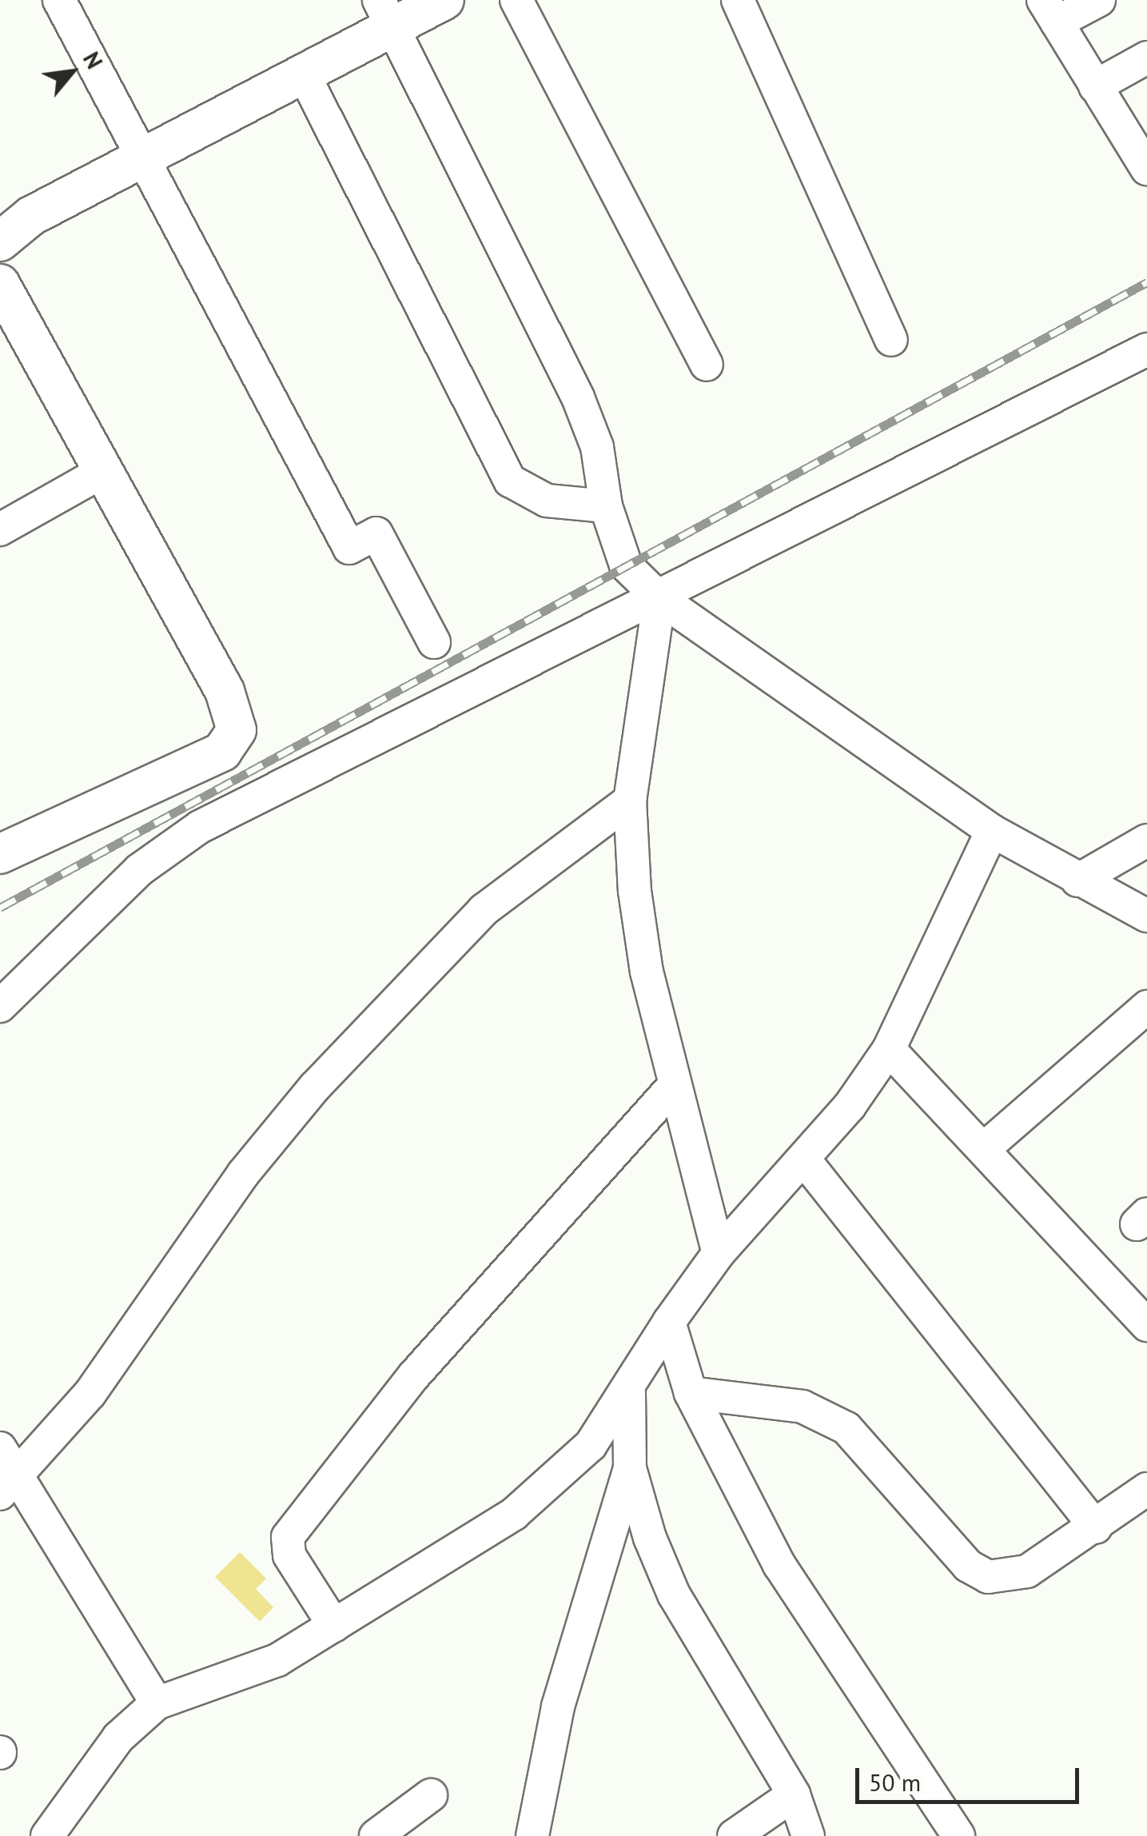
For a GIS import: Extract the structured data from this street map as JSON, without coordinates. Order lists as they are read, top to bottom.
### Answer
{
  "scale_bar": "50 m",
  "north": "top right"
}
